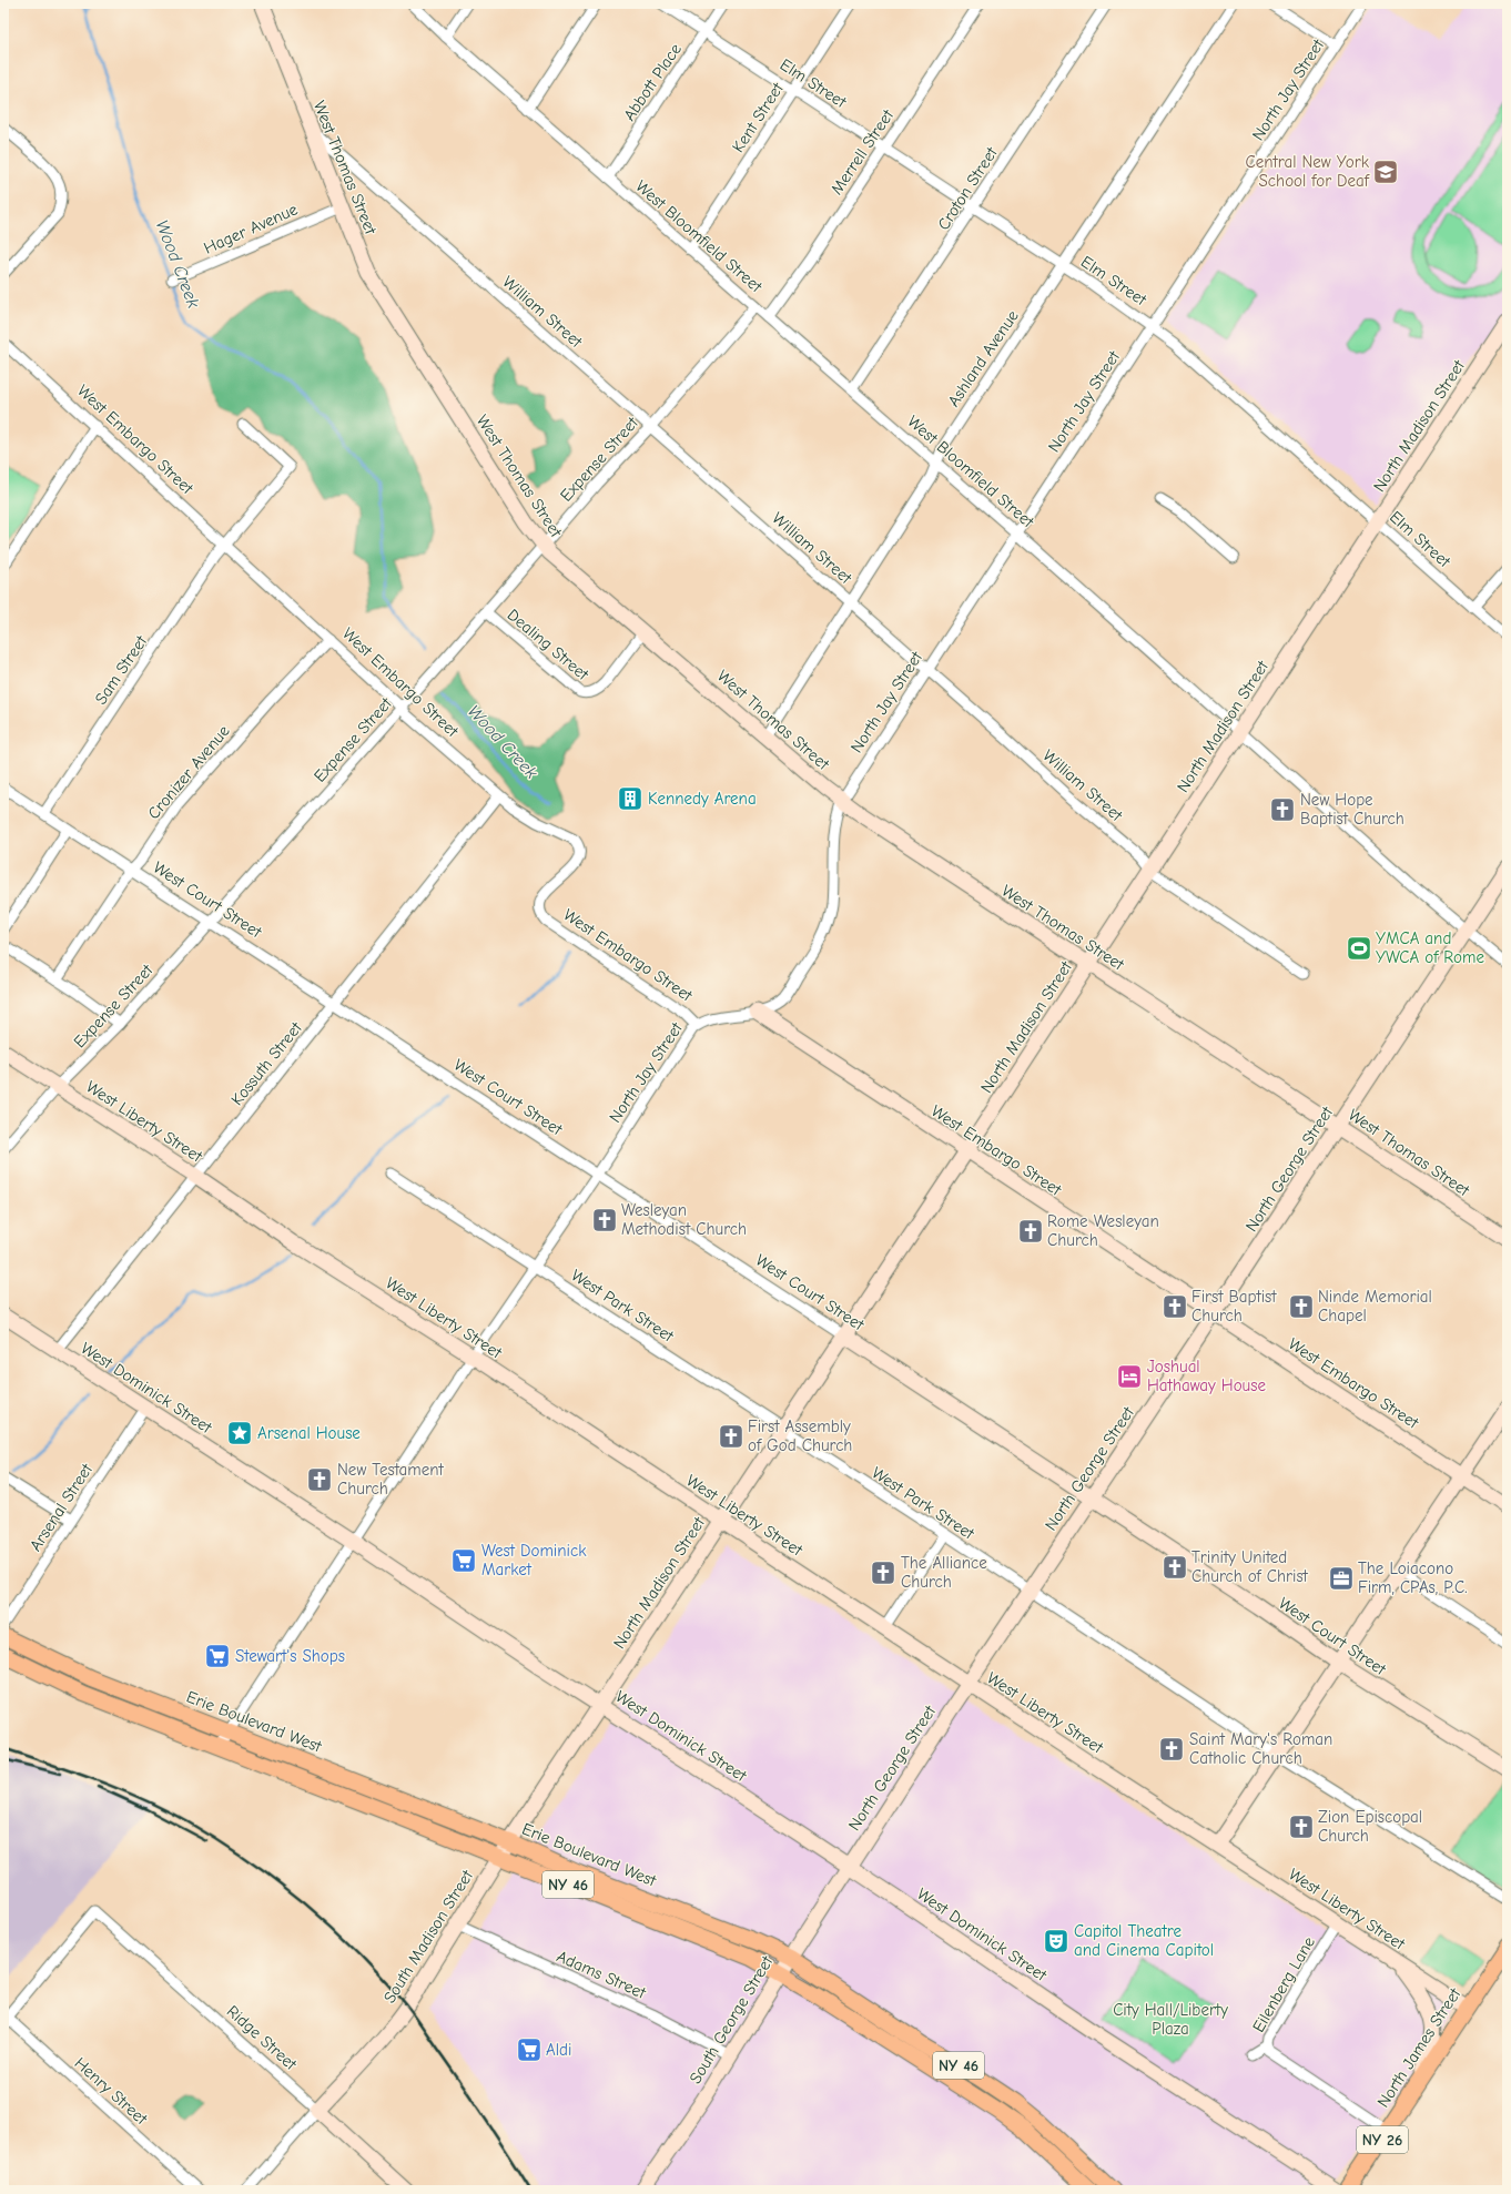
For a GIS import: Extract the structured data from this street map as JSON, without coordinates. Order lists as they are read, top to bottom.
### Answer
{
  "streets": {
    "main road": [
      "Erie Boulevard West",
      "NY 46",
      "North James Street",
      "NY 26"
    ],
    "street": [
      "Abbott Place",
      "Elm Street",
      "North Jay Street",
      "Kent Street",
      "Merrell Street",
      "West Thomas Street",
      "Croton Street",
      "Hager Avenue",
      "West Bloomfield Street",
      "William Street",
      "Ashland Avenue",
      "North Madison Street",
      "West Embargo Street",
      "Expense Street",
      "Dealing Street",
      "Sam Street",
      "Cronizer Avenue",
      "West Court Street",
      "Kossuth Street",
      "West Liberty Street",
      "North George Street",
      "West Park Street",
      "West Dominick Street",
      "Arsenal Street",
      "South Madison Street",
      "Adams Street",
      "Eilenberg Lane",
      "South George Street",
      "Ridge Street",
      "Henry Street"
    ]
  },
  "crossings": [
    ["Abbott Place", "Elm Street"],
    ["Abbott Place", "West Bloomfield Street"],
    ["Elm Street", "North Jay Street"],
    ["Elm Street", "Kent Street"],
    ["Elm Street", "Merrell Street"],
    ["Elm Street", "Croton Street"],
    ["Elm Street", "Ashland Avenue"],
    ["Elm Street", "North Madison Street"],
    ["North Jay Street", "West Thomas Street"],
    ["North Jay Street", "West Bloomfield Street"],
    ["North Jay Street", "William Street"],
    ["North Jay Street", "West Embargo Street"],
    ["North Jay Street", "West Court Street"],
    ["North Jay Street", "West Liberty Street"],
    ["North Jay Street", "West Park Street"],
    ["North Jay Street", "West Dominick Street"],
    ["North Jay Street", "Erie Boulevard West"],
    ["North Jay Street", "NY 46"],
    ["Kent Street", "West Bloomfield Street"],
    ["Merrell Street", "West Bloomfield Street"],
    ["West Thomas Street", "Hager Avenue"],
    ["West Thomas Street", "William Street"],
    ["West Thomas Street", "Ashland Avenue"],
    ["West Thomas Street", "North Madison Street"],
    ["West Thomas Street", "Expense Street"],
    ["West Thomas Street", "Dealing Street"],
    ["West Thomas Street", "North George Street"],
    ["Croton Street", "West Bloomfield Street"],
    ["West Bloomfield Street", "Ashland Avenue"],
    ["West Bloomfield Street", "North Madison Street"],
    ["West Bloomfield Street", "Expense Street"],
    ["West Bloomfield Street", "North George Street"],
    ["William Street", "Ashland Avenue"],
    ["William Street", "North Madison Street"],
    ["William Street", "Expense Street"],
    ["North Madison Street", "West Embargo Street"],
    ["North Madison Street", "West Court Street"],
    ["North Madison Street", "West Liberty Street"],
    ["North Madison Street", "West Park Street"],
    ["North Madison Street", "West Dominick Street"],
    ["North Madison Street", "South Madison Street"],
    ["West Embargo Street", "Expense Street"],
    ["West Embargo Street", "Sam Street"],
    ["West Embargo Street", "Cronizer Avenue"],
    ["West Embargo Street", "Kossuth Street"],
    ["West Embargo Street", "North George Street"],
    ["Expense Street", "Dealing Street"],
    ["Expense Street", "West Court Street"],
    ["Expense Street", "West Liberty Street"],
    ["Sam Street", "West Court Street"],
    ["Cronizer Avenue", "West Court Street"],
    ["West Court Street", "Kossuth Street"],
    ["West Court Street", "North George Street"],
    ["Kossuth Street", "West Liberty Street"],
    ["Kossuth Street", "West Dominick Street"],
    ["West Liberty Street", "North George Street"],
    ["West Liberty Street", "Eilenberg Lane"],
    ["West Liberty Street", "North James Street"],
    ["North George Street", "West Park Street"],
    ["North George Street", "West Dominick Street"],
    ["North George Street", "South George Street"],
    ["West Dominick Street", "Arsenal Street"],
    ["West Dominick Street", "South Madison Street"],
    ["West Dominick Street", "South George Street"],
    ["Erie Boulevard West", "South Madison Street"],
    ["Erie Boulevard West", "South George Street"],
    ["NY 46", "South Madison Street"],
    ["NY 46", "South George Street"],
    ["South Madison Street", "Adams Street"],
    ["South Madison Street", "Ridge Street"],
    ["Adams Street", "South George Street"],
    ["Eilenberg Lane", "North James Street"],
    ["Ridge Street", "Henry Street"]
  ],
  "water": ["Wood Creek"],
  "parks": ["City Hall/Liberty Plaza"],
  "places": {
    "school or university": ["Central New York School for Deaf"],
    "building": ["Kennedy Arena"],
    "church": [
      "New Hope Baptist Church",
      "Wesleyan Methodist Church",
      "Rome Wesleyan Church",
      "First Baptist Church",
      "Ninde Memorial Chapel",
      "First Assembly of God Church",
      "New Testament Church",
      "Trinity United Church of Christ",
      "The Alliance Church",
      "Saint Mary's Roman Catholic Church",
      "Zion Episcopal Church"
    ],
    "sports": ["YMCA and YWCA of Rome"],
    "hotel": ["Joshual Hathaway House"],
    "place": ["Arsenal House"],
    "supermarket": ["West Dominick Market", "Stewart's Shops", "Aldi"],
    "office": ["The Loiacono Firm, CPAs, P.C."],
    "theatre": ["Capitol Theatre and Cinema Capitol"]
  }
}
